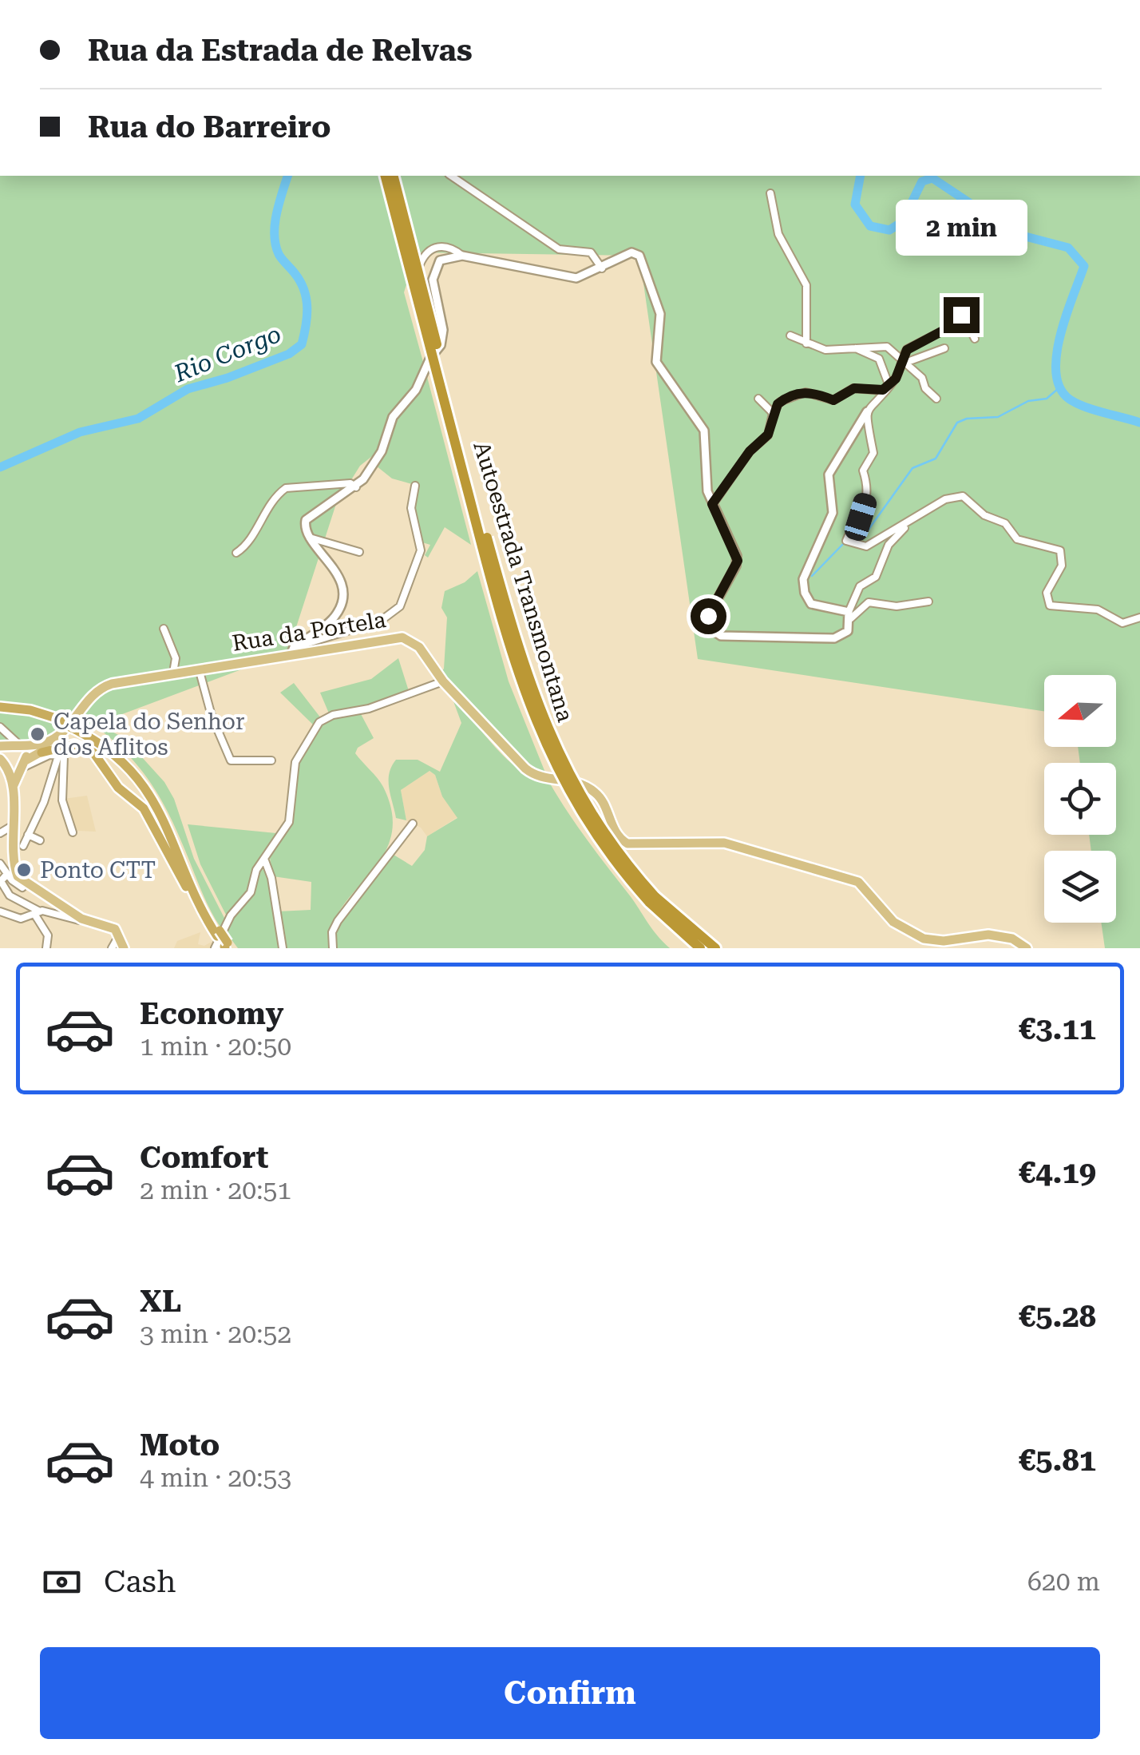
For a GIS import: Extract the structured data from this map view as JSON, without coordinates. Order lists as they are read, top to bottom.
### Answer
{
  "streets": {
    "highway": ["Autoestrada Transmontana"],
    "main road": ["Rua da Portela"]
  },
  "water": ["Rio Corgo"],
  "places": ["Capela do Senhor dos Aflitos", "Ponto CTT"],
  "north": "left",
  "page": {
    "banner": ["Rua da Estrada de Relvas", "Rua do Barreiro"],
    "bubble": "2 min",
    "list": [
      {
        "name": "Economy",
        "note": "1 min · 20:50",
        "value": "€3.11"
      },
      {
        "name": "Comfort",
        "note": "2 min · 20:51",
        "value": "€4.19"
      },
      {
        "name": "XL",
        "note": "3 min · 20:52",
        "value": "€5.28"
      },
      {
        "name": "Moto",
        "note": "4 min · 20:53",
        "value": "€5.81"
      }
    ],
    "pay": ["Cash", "620 m"],
    "buttons": "Confirm"
  }
}
